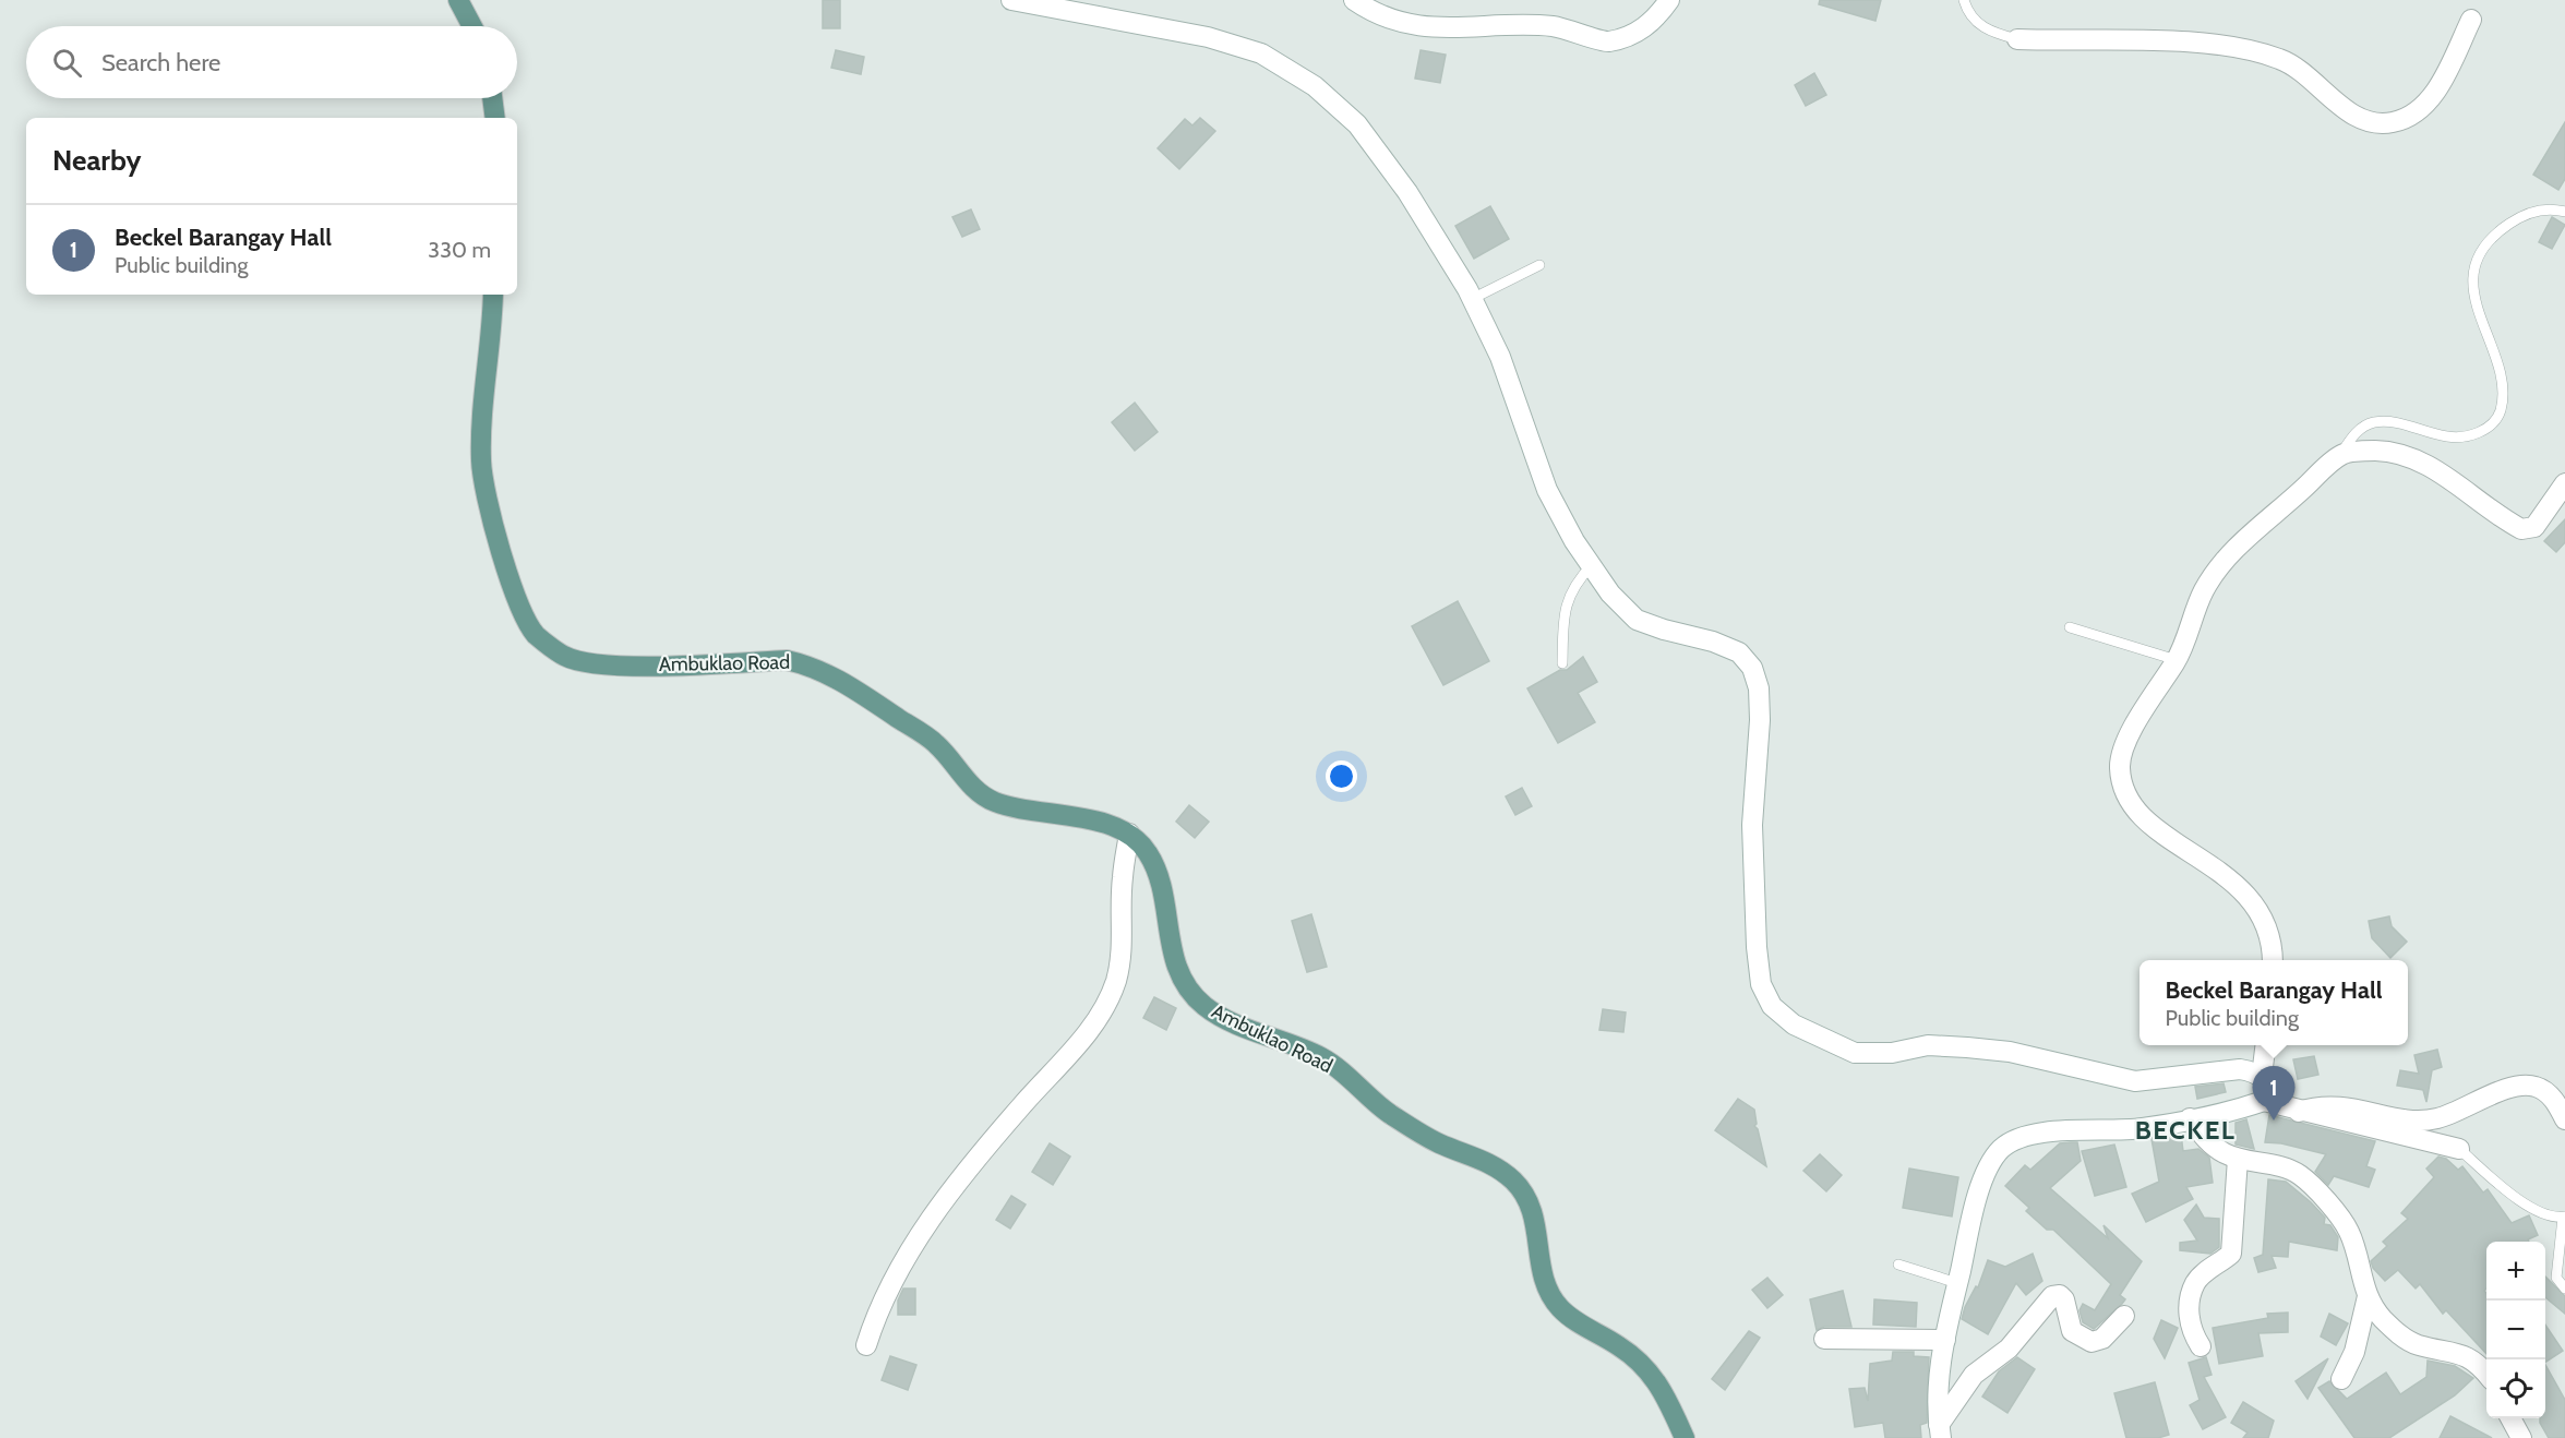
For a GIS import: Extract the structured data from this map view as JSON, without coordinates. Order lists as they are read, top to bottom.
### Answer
{
  "streets": {
    "main road": ["Ambuklao Road"]
  },
  "districts": ["BECKEL"],
  "page": {
    "search": "Search here",
    "heading": "Nearby",
    "list": [
      {
        "mark": "1",
        "name": "Beckel Barangay Hall",
        "note": "Public building",
        "value": "330 m"
      }
    ],
    "popup": ["Beckel Barangay Hall", "Public building"],
    "pins": "1",
    "map_buttons": ["+", "−"]
  }
}
